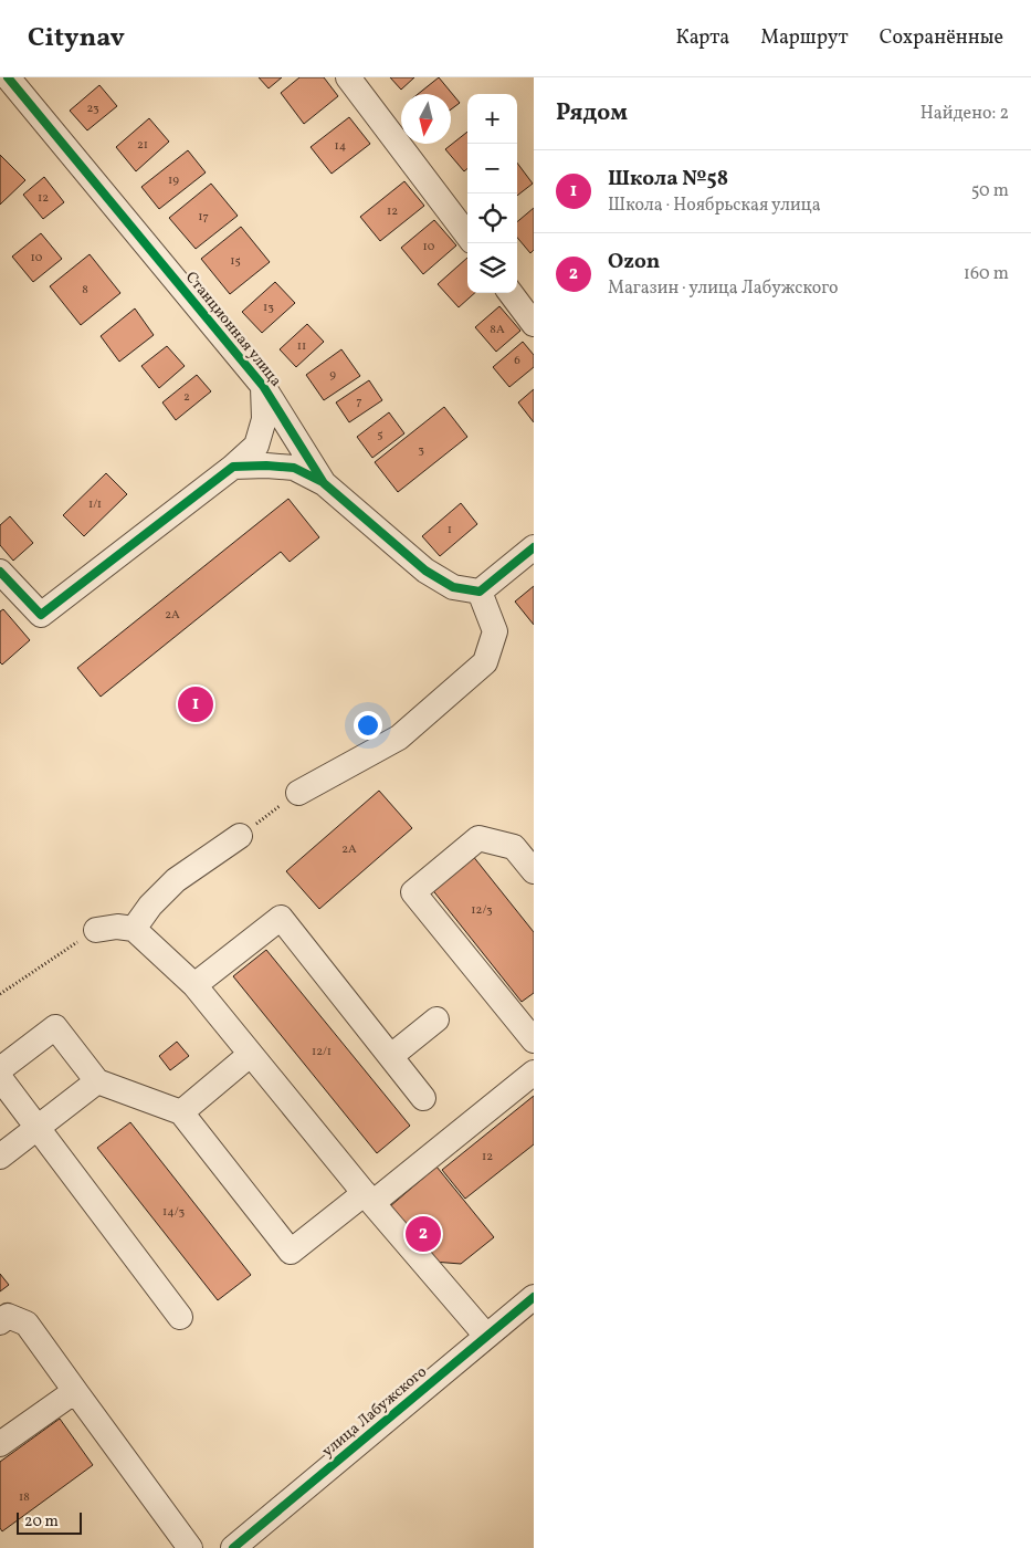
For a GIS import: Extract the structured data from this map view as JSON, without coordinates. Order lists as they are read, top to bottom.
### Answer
{
  "streets": {
    "street": ["Станционная улица", "улица Лабужского"]
  },
  "house_numbers": [
    "23",
    "21",
    "14",
    "19",
    "12",
    "12",
    "17",
    "10",
    "10",
    "15",
    "8",
    "13",
    "8А",
    "11",
    "6",
    "9",
    "2",
    "7",
    "5",
    "3",
    "1/1",
    "1",
    "2А",
    "2А",
    "12/3",
    "12/1",
    "12",
    "14/3",
    "18"
  ],
  "scale_bar": "20 m",
  "north": "bottom",
  "page": {
    "header": "Citynav",
    "nav": ["Карта", "Маршрут", "Сохранённые"],
    "heading": ["Рядом", "Найдено: 2"],
    "map_buttons": ["+", "−"],
    "list": [
      {
        "mark": "1",
        "name": "Школа №58",
        "note": "Школа · Ноябрьская улица",
        "value": "50 m"
      },
      {
        "mark": "2",
        "name": "Ozon",
        "note": "Магазин · улица Лабужского",
        "value": "160 m"
      }
    ],
    "pins": ["1", "2"],
    "scale": "20 m"
  }
}
